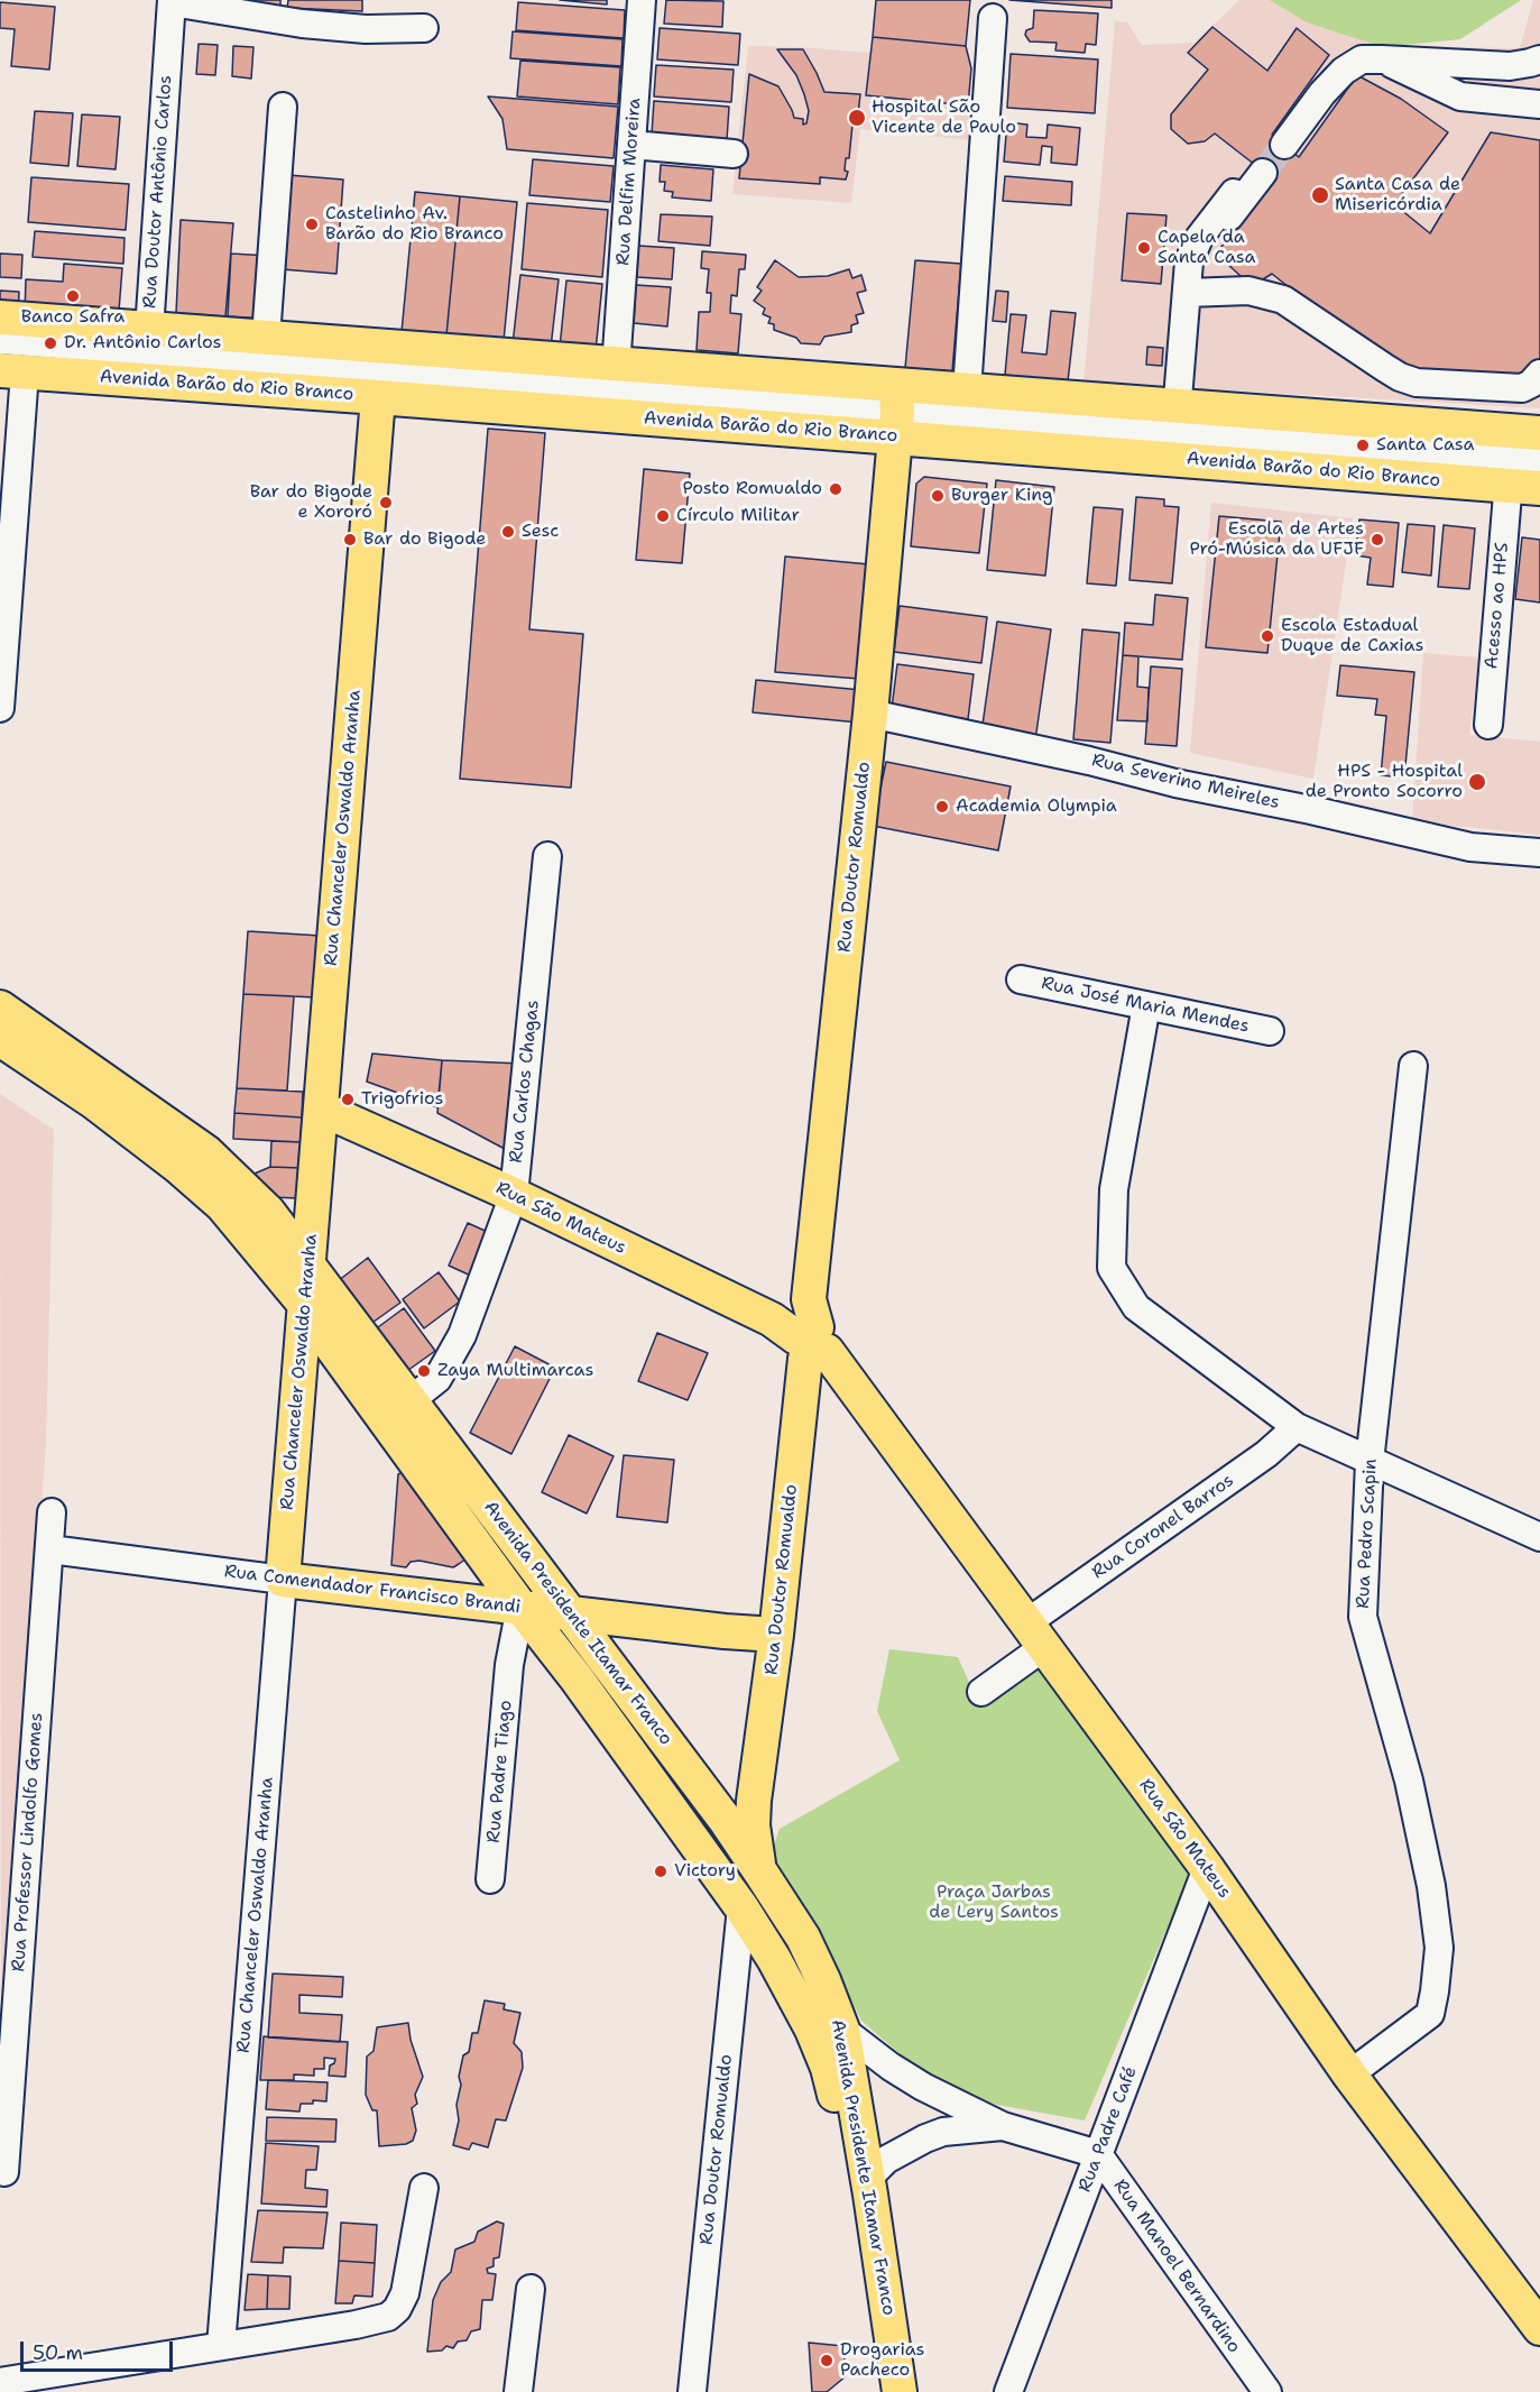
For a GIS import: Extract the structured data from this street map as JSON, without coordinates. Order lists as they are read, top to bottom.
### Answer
{
  "streets": {
    "main road": [
      "Avenida Barão do Rio Branco",
      "Rua Chanceler Oswaldo Aranha",
      "Rua Doutor Romualdo",
      "Rua São Mateus",
      "Rua Comendador Francisco Brandi",
      "Avenida Presidente Itamar Franco"
    ],
    "street": [
      "Rua Delfim Moreira",
      "Rua Doutor Antônio Carlos",
      "Acesso ao HPS",
      "Rua Severino Meireles",
      "Rua José Maria Mendes",
      "Rua Carlos Chagas",
      "Rua Coronel Barros",
      "Rua Pedro Scapin",
      "Rua Padre Tiago",
      "Rua Professor Lindolfo Gomes",
      "Rua Padre Café",
      "Rua Manoel Bernardino"
    ]
  },
  "crossings": [
    ["Rua Delfim Moreira", "Avenida Barão do Rio Branco"],
    ["Rua Doutor Antônio Carlos", "Avenida Barão do Rio Branco"],
    ["Avenida Barão do Rio Branco", "Acesso ao HPS"],
    ["Avenida Barão do Rio Branco", "Rua Chanceler Oswaldo Aranha"],
    ["Avenida Barão do Rio Branco", "Rua Doutor Romualdo"],
    ["Rua Severino Meireles", "Rua Doutor Romualdo"],
    ["Rua Chanceler Oswaldo Aranha", "Rua São Mateus"],
    ["Rua Chanceler Oswaldo Aranha", "Rua Comendador Francisco Brandi"],
    ["Rua Chanceler Oswaldo Aranha", "Avenida Presidente Itamar Franco"],
    ["Rua Doutor Romualdo", "Rua São Mateus"],
    ["Rua Doutor Romualdo", "Rua Comendador Francisco Brandi"],
    ["Rua Doutor Romualdo", "Avenida Presidente Itamar Franco"],
    ["Rua Carlos Chagas", "Rua São Mateus"],
    ["Rua Carlos Chagas", "Avenida Presidente Itamar Franco"],
    ["Rua São Mateus", "Rua Coronel Barros"],
    ["Rua São Mateus", "Rua Pedro Scapin"],
    ["Rua São Mateus", "Rua Padre Café"],
    ["Rua Comendador Francisco Brandi", "Avenida Presidente Itamar Franco"],
    ["Rua Comendador Francisco Brandi", "Rua Padre Tiago"],
    ["Rua Comendador Francisco Brandi", "Rua Professor Lindolfo Gomes"],
    ["Avenida Presidente Itamar Franco", "Rua Padre Tiago"],
    ["Rua Padre Café", "Rua Manoel Bernardino"]
  ],
  "parks": ["Praça Jarbas de Lery Santos"],
  "places": [
    "Hospital São Vicente de Paulo",
    "Santa Casa de Misericórdia",
    "Castelinho Av. Barão do Rio Branco",
    "Capela da Santa Casa",
    "Banco Safra",
    "Dr. Antônio Carlos",
    "Santa Casa",
    "Posto Romualdo",
    "Burger King",
    "Bar do Bigode e Xororó",
    "Círculo Militar",
    "Sesc",
    "Bar do Bigode",
    "Escola de Artes Pró-Música da UFJF",
    "Escola Estadual Duque de Caxias",
    "HPS - Hospital de Pronto Socorro",
    "Academia Olympia",
    "Trigofrios",
    "Zaya Multimarcas",
    "Victory",
    "Drogarias Pacheco"
  ],
  "scale_bar": "50 m"
}
